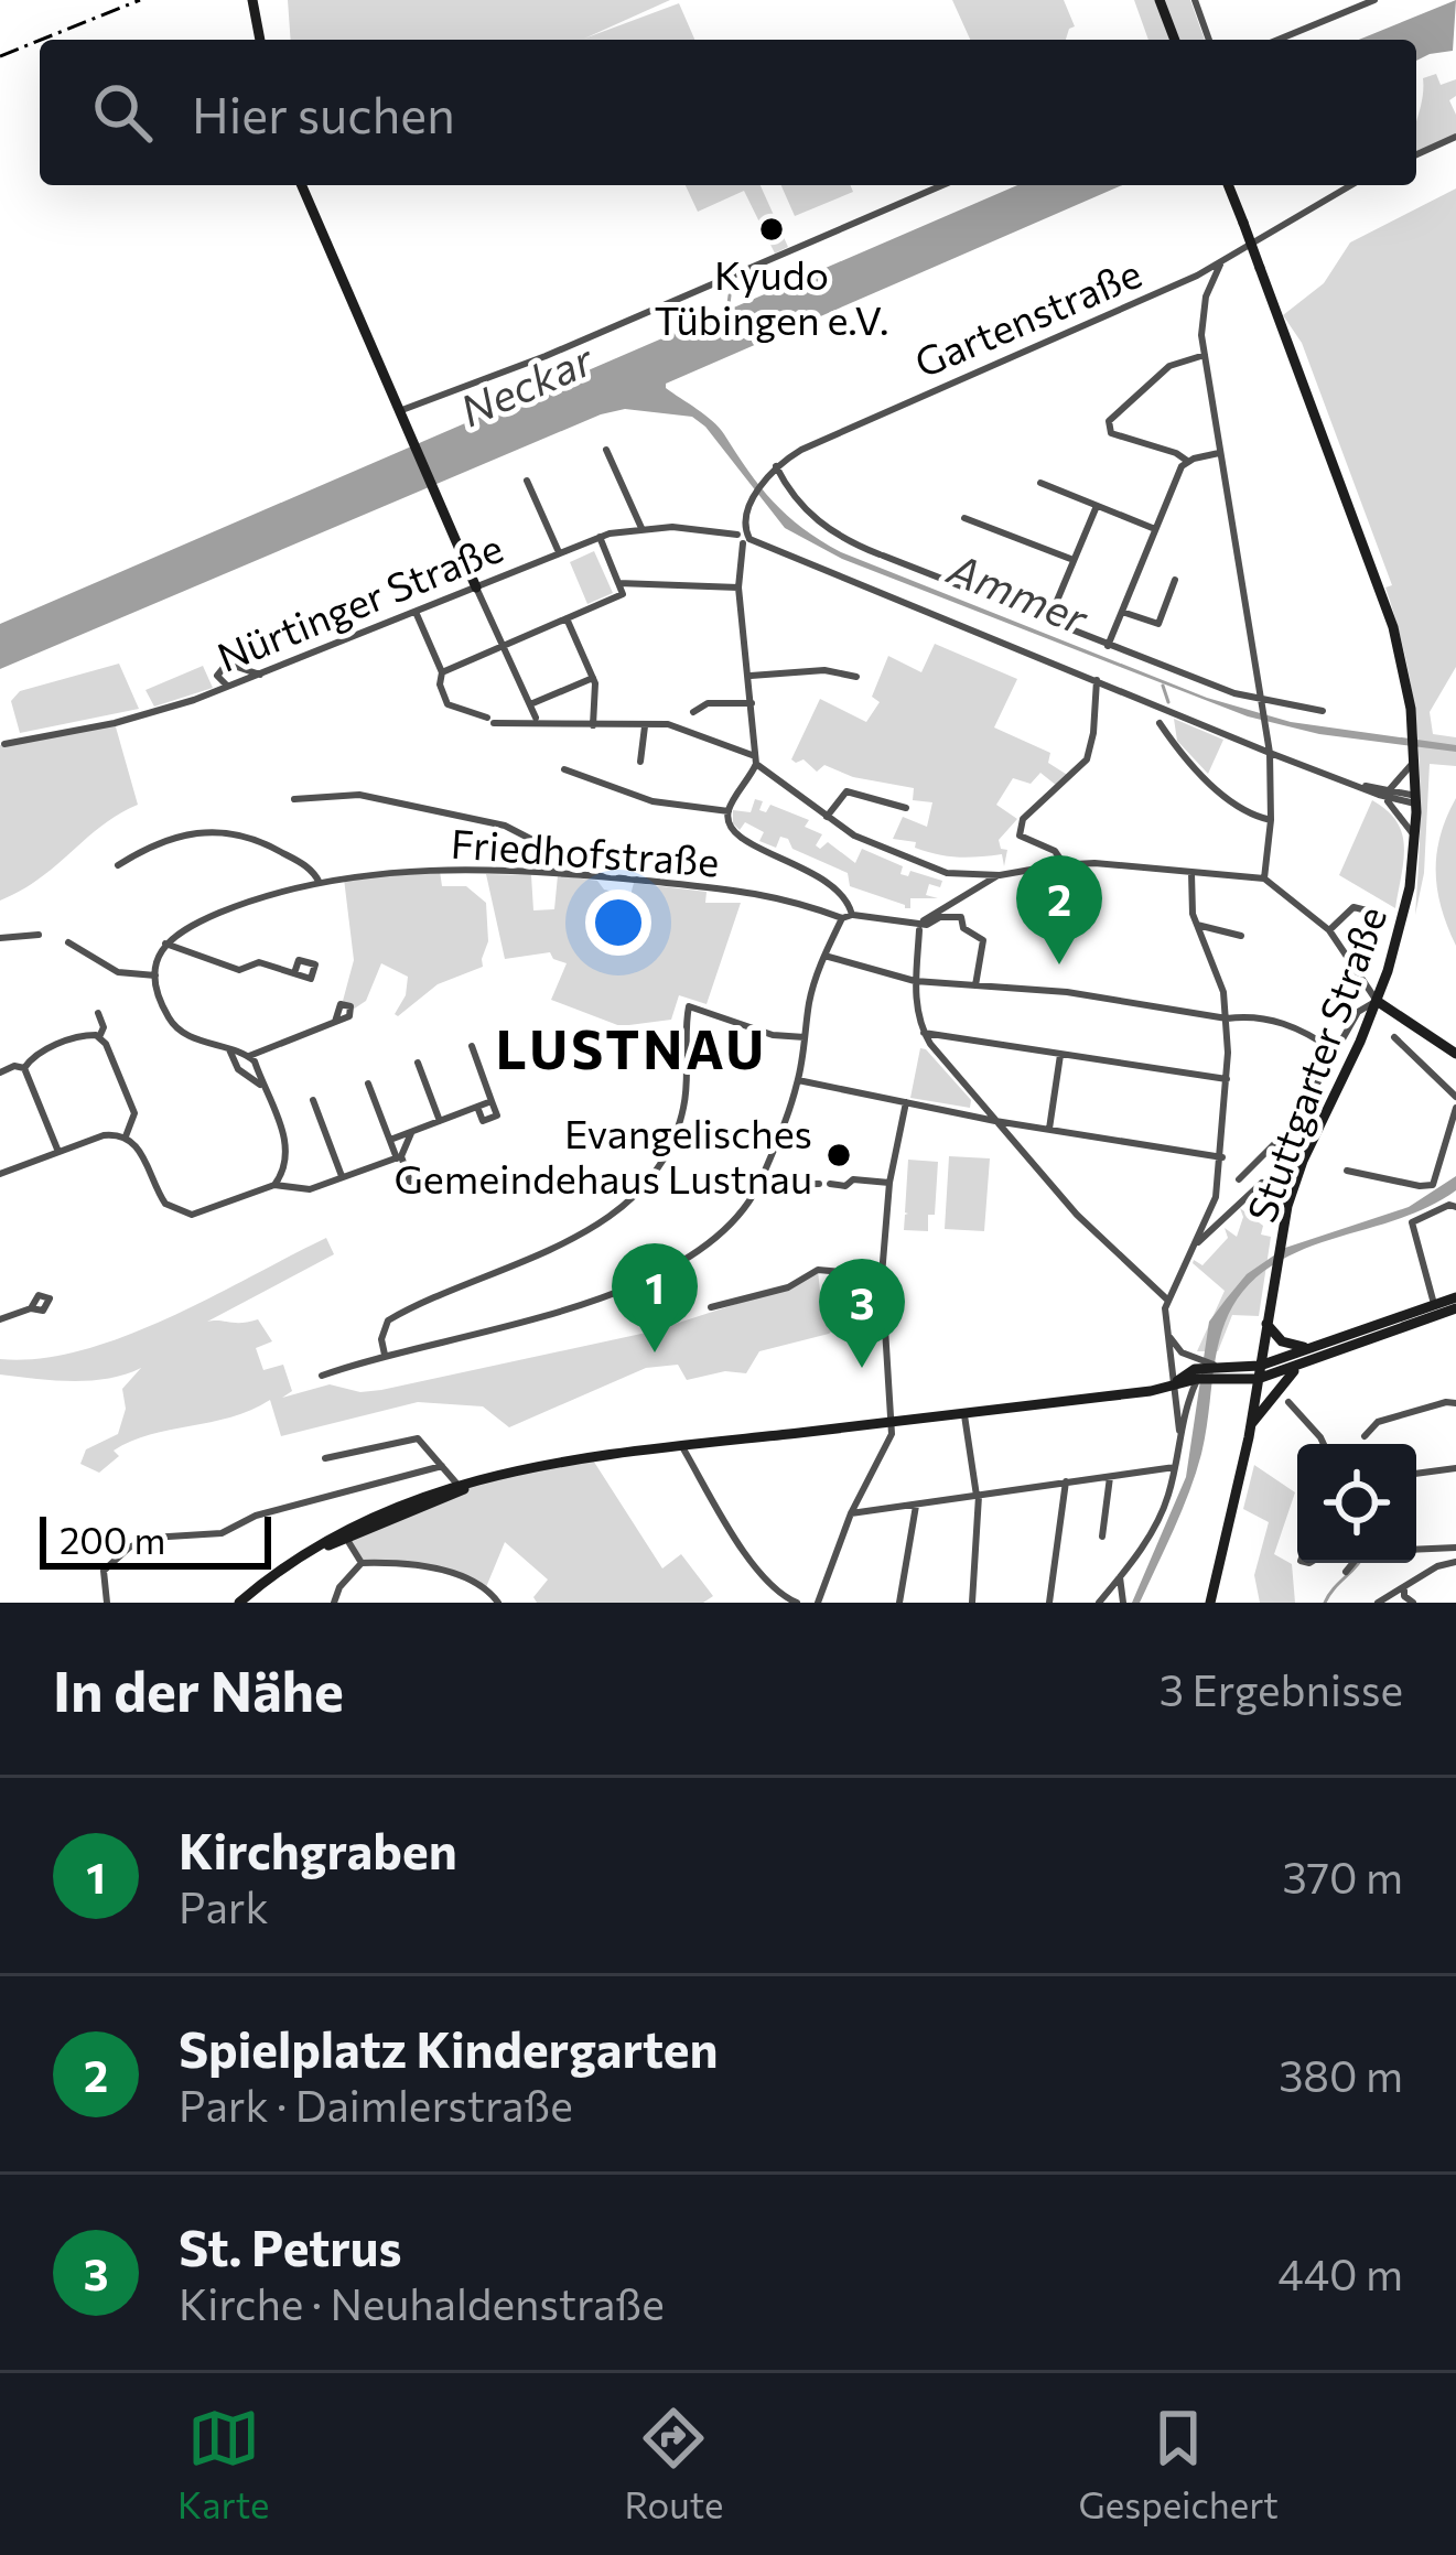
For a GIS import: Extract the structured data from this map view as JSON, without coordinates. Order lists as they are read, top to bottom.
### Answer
{
  "streets": {
    "main road": ["Stuttgarter Straße"],
    "street": ["Gartenstraße", "Nürtinger Straße", "Friedhofstraße"]
  },
  "crossings": [
    ["Gartenstraße", "Nürtinger Straße"],
    ["Nürtinger Straße", "Stuttgarter Straße"]
  ],
  "districts": ["LUSTNAU"],
  "water": ["Neckar", "Ammer"],
  "places": ["Kyudo Tübingen e.V.", "Evangelisches Gemeindehaus Lustnau"],
  "scale_bar": "200 m",
  "page": {
    "search": "Hier suchen",
    "pins": ["2", "1", "3"],
    "scale": "200 m",
    "heading": ["In der Nähe", "3 Ergebnisse"],
    "list": [
      {
        "mark": "1",
        "name": "Kirchgraben",
        "note": "Park",
        "value": "370 m"
      },
      {
        "mark": "2",
        "name": "Spielplatz Kindergarten",
        "note": "Park · Daimlerstraße",
        "value": "380 m"
      },
      {
        "mark": "3",
        "name": "St. Petrus",
        "note": "Kirche · Neuhaldenstraße",
        "value": "440 m"
      }
    ],
    "nav": ["Karte", "Route", "Gespeichert"]
  }
}
